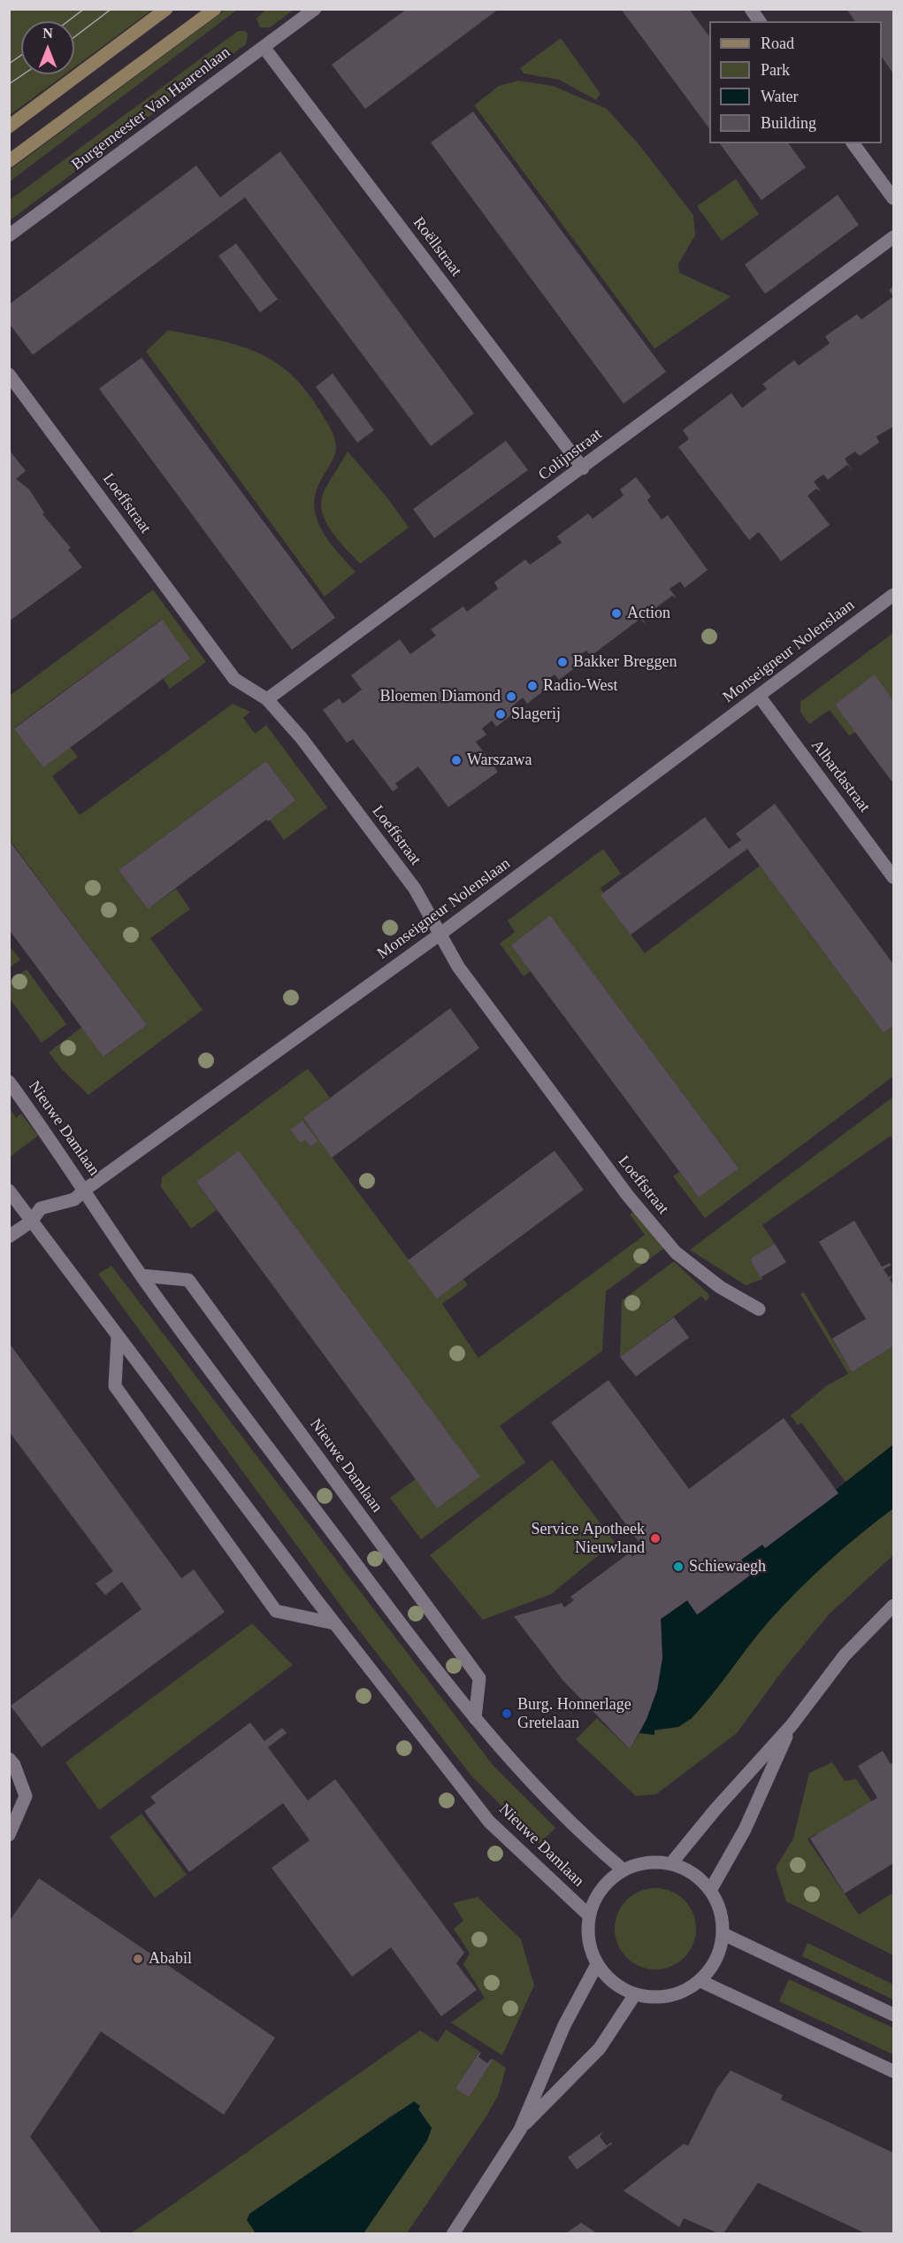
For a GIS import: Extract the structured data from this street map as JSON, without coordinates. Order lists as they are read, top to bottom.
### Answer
{
  "streets": {
    "street": [
      "Burgemeester Van Haarenlaan",
      "Roëllstraat",
      "Colijnstraat",
      "Loeffstraat",
      "Monseigneur Nolenslaan",
      "Albardastraat",
      "Nieuwe Damlaan"
    ]
  },
  "crossings": [
    ["Burgemeester Van Haarenlaan", "Roëllstraat"],
    ["Roëllstraat", "Colijnstraat"],
    ["Colijnstraat", "Loeffstraat"],
    ["Loeffstraat", "Monseigneur Nolenslaan"],
    ["Monseigneur Nolenslaan", "Albardastraat"],
    ["Monseigneur Nolenslaan", "Nieuwe Damlaan"]
  ],
  "places": [
    "Action",
    "Bakker Breggen",
    "Radio-West",
    "Bloemen Diamond",
    "Slagerij",
    "Warszawa",
    "Service Apotheek Nieuwland",
    "Schiewaegh",
    "Burg. Honnerlage Gretelaan",
    "Ababil"
  ],
  "legend": [
    "Road",
    "Park",
    "Water",
    "Building"
  ],
  "north": "top"
}
